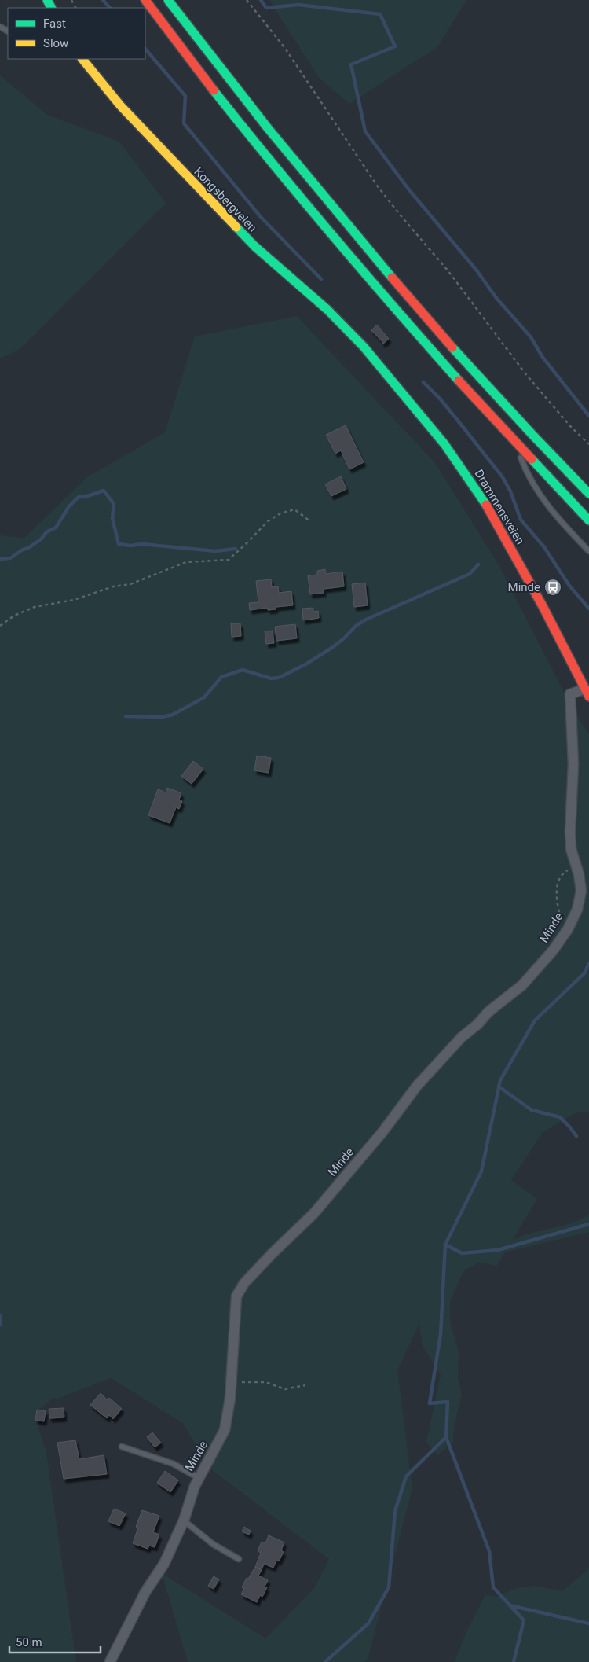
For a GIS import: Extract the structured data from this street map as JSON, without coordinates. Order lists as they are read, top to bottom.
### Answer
{
  "streets": {
    "main road": ["Kongsbergveien", "Drammensveien"],
    "street": ["Minde"]
  },
  "crossings": [
    ["Kongsbergveien", "Drammensveien"],
    ["Drammensveien", "Minde"]
  ],
  "places": {
    "bus stop": ["Minde"]
  },
  "legend": ["Fast", "Slow"],
  "scale_bar": "50 m"
}
